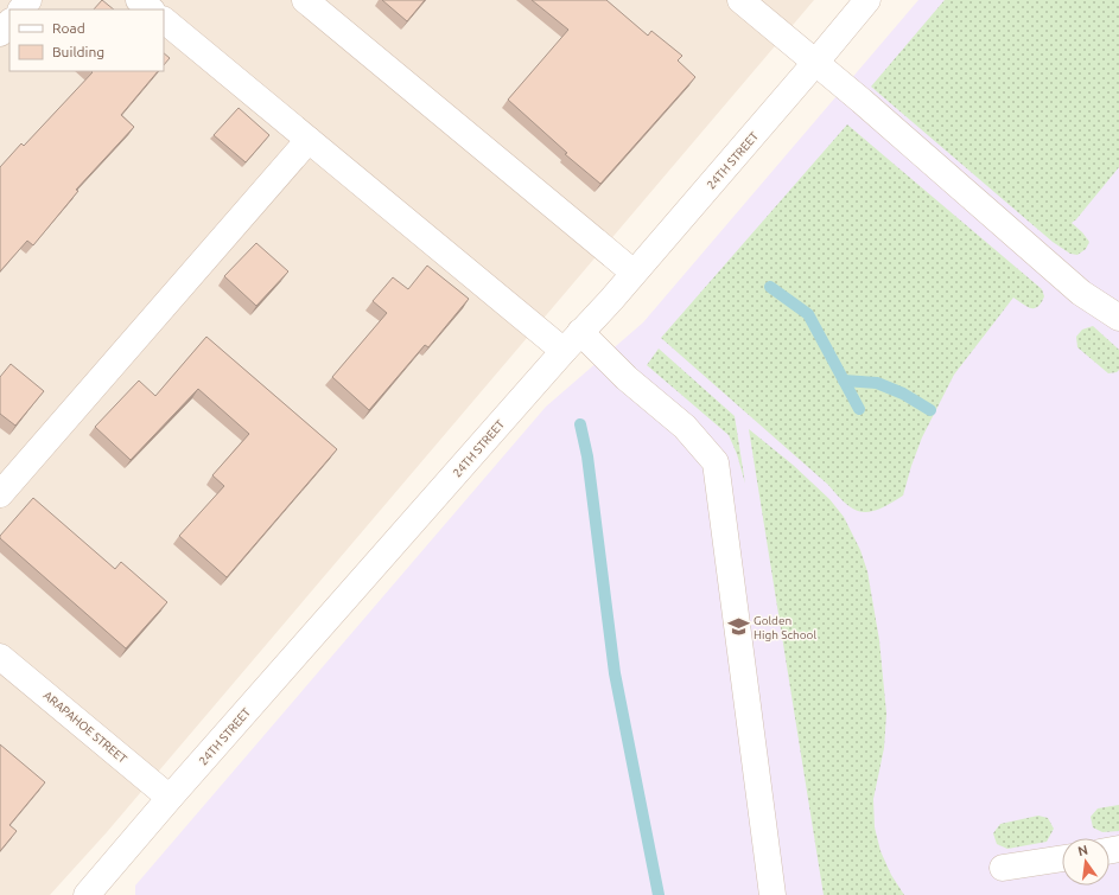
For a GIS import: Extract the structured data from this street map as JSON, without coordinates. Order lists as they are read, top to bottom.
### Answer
{
  "streets": {
    "street": ["24TH STREET", "ARAPAHOE STREET"]
  },
  "crossings": [
    ["24TH STREET", "ARAPAHOE STREET"]
  ],
  "places": {
    "school or university": ["Golden High School"]
  },
  "legend": ["Road", "Building"],
  "north": "top"
}
